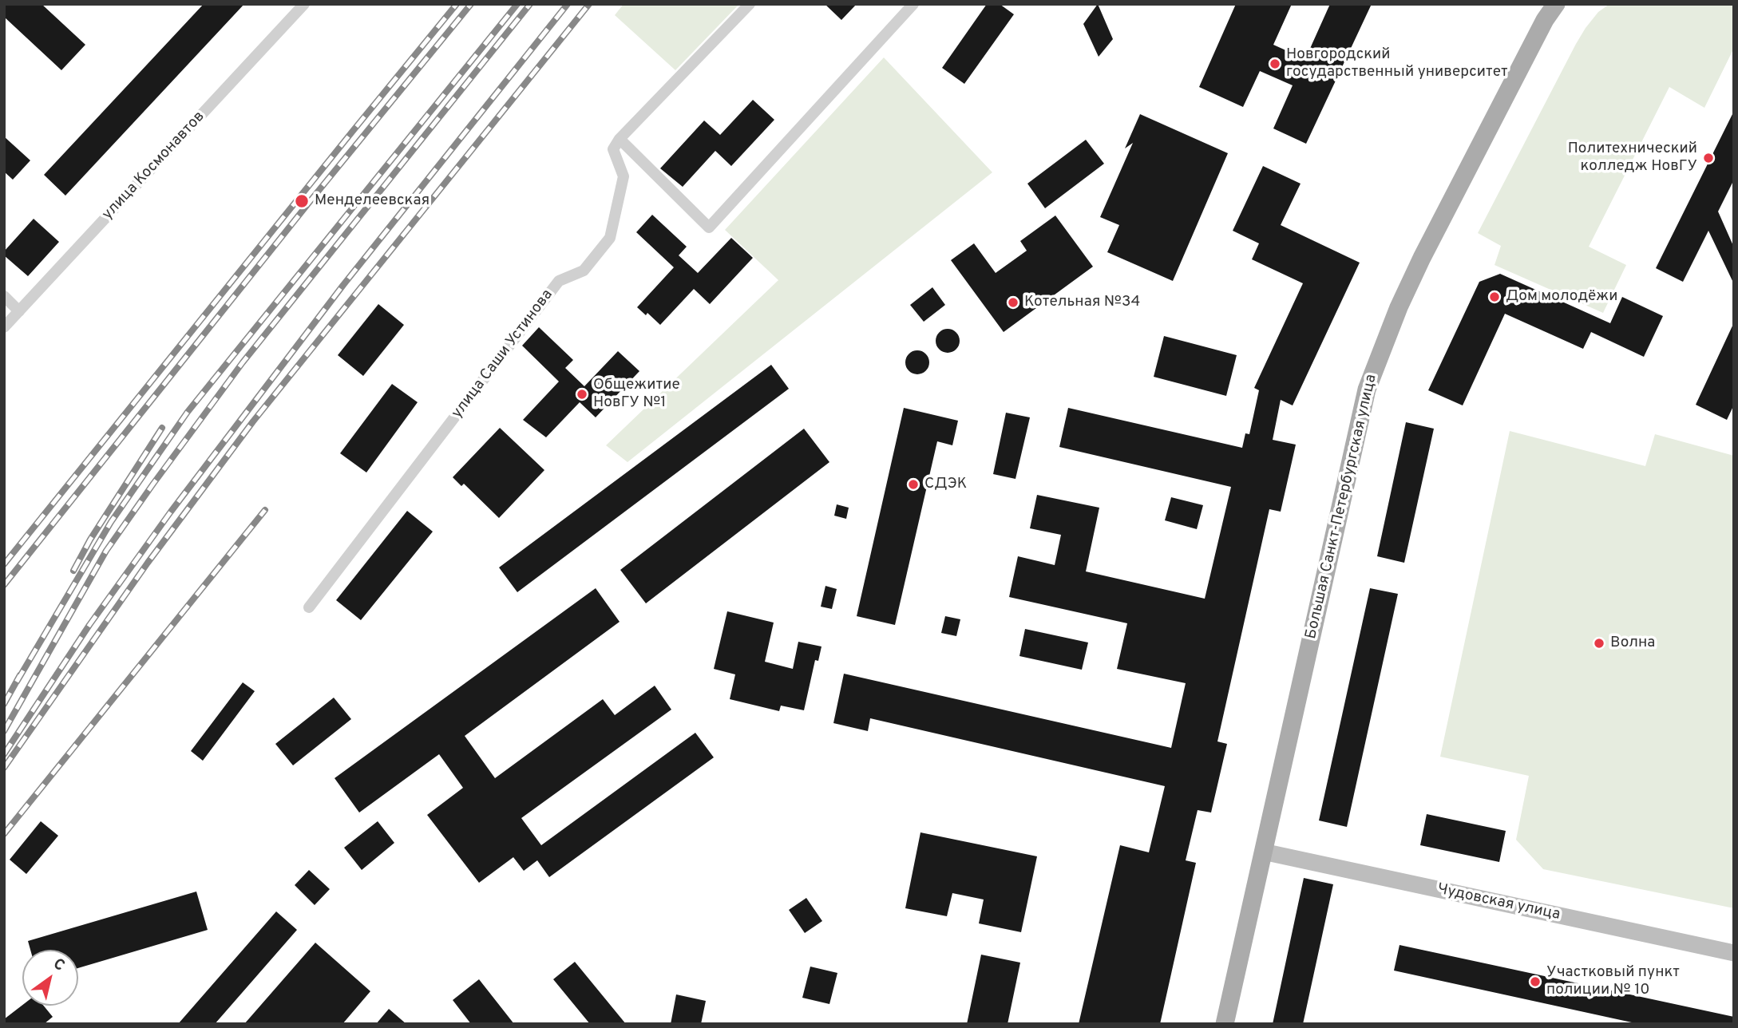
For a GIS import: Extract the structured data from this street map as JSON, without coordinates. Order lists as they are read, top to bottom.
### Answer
{
  "streets": {
    "main road": ["Большая Санкт-Петербургская улица", "Чудовская улица"],
    "street": ["улица Космонавтов", "улица Саши Устинова"]
  },
  "crossings": [
    ["Большая Санкт-Петербургская улица", "Чудовская улица"]
  ],
  "places": [
    "Новгородский государственный университет",
    "Политехнический колледж НовГУ",
    "Менделеевская",
    "Дом молодёжи",
    "Котельная №34",
    "Общежитие НовГУ №1",
    "СДЭК",
    "Волна",
    "Участковый пункт полиции № 10"
  ],
  "north": "top right"
}
